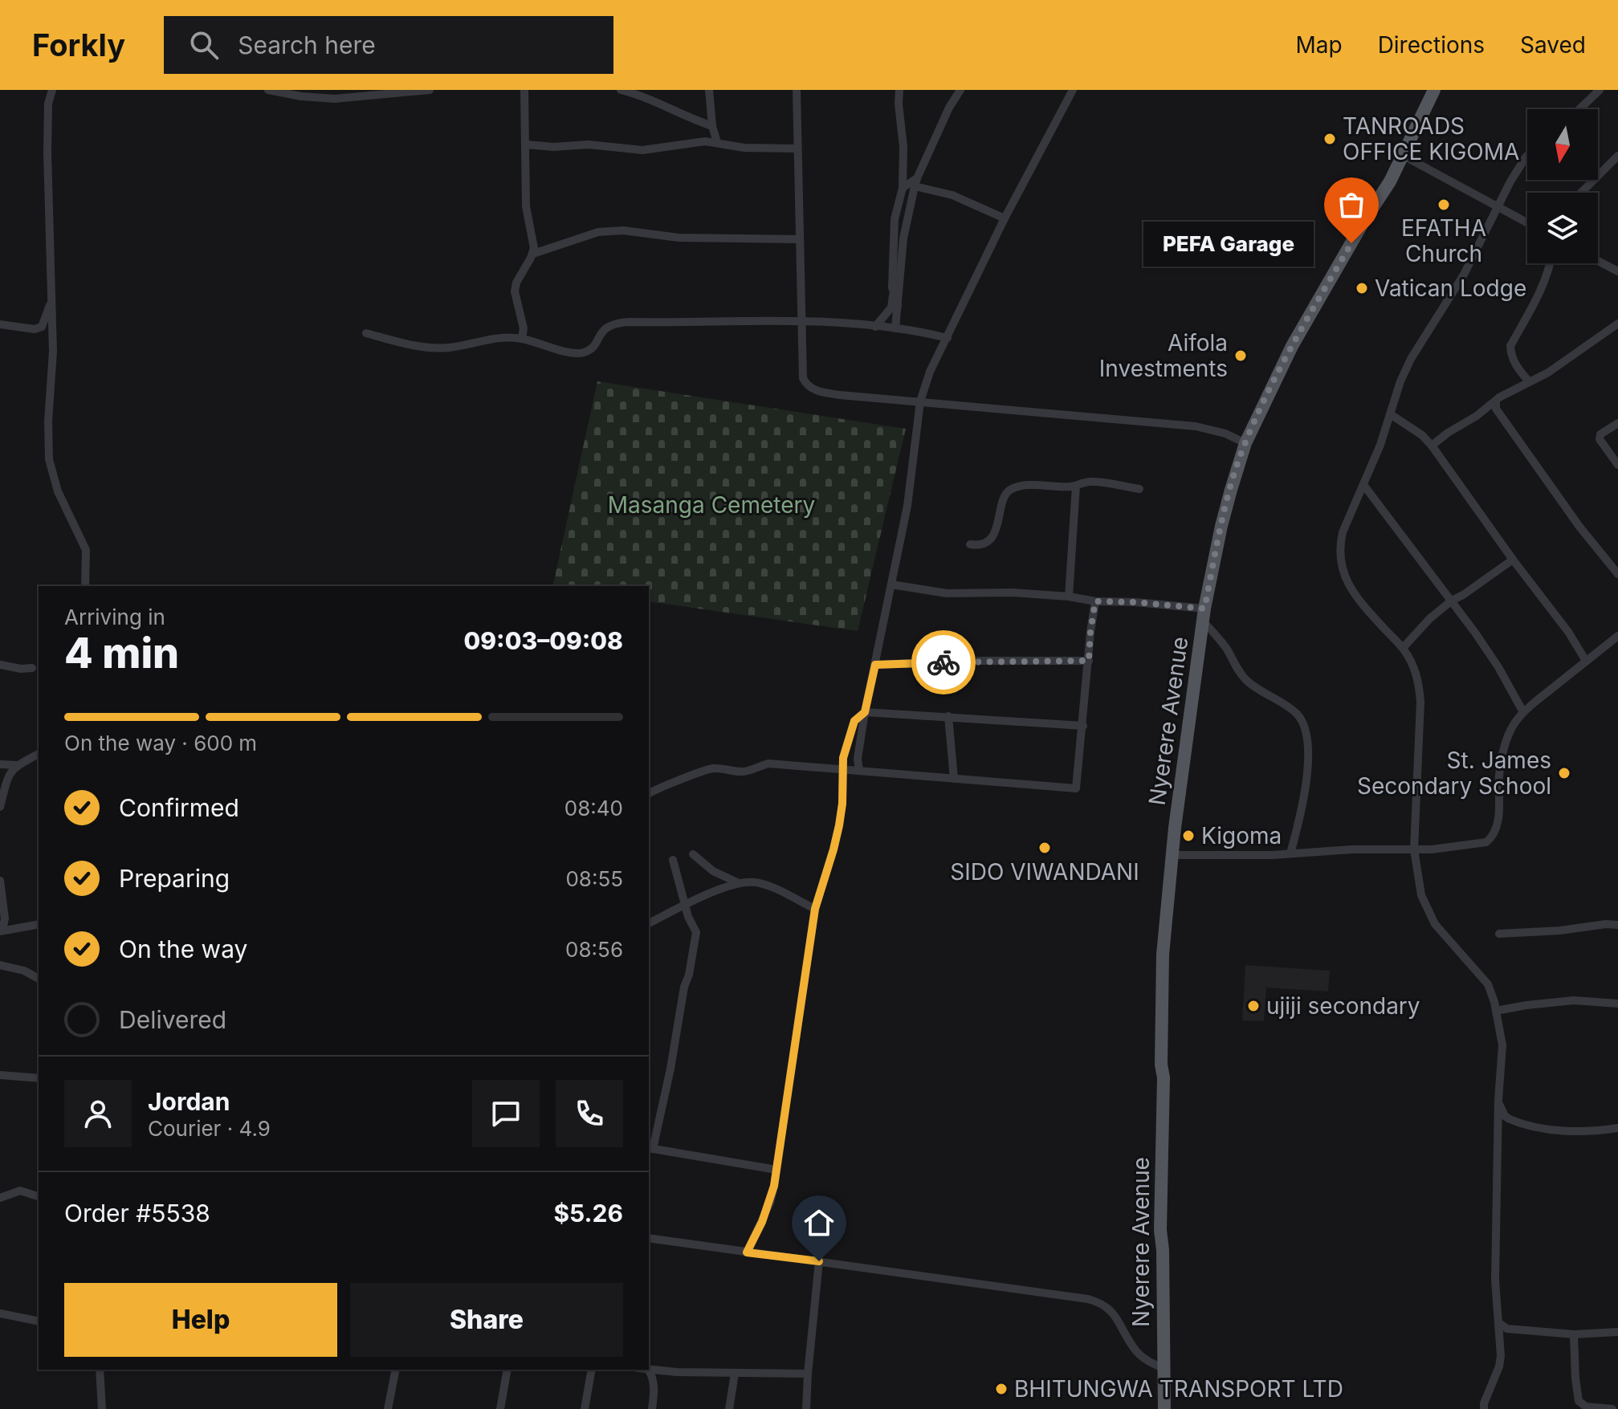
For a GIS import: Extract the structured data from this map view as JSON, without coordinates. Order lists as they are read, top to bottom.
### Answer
{
  "streets": {
    "main road": ["Nyerere Avenue"]
  },
  "parks": ["Masanga Cemetery"],
  "places": [
    "TANROADS OFFICE KIGOMA",
    "EFATHA Church",
    "PEFA Garage",
    "Vatican Lodge",
    "Aifola Investments",
    "St. James Secondary School",
    "Kigoma",
    "SIDO VIWANDANI",
    "ujiji secondary",
    "BHITUNGWA TRANSPORT LTD"
  ],
  "north": "bottom",
  "page": {
    "header": "Forkly",
    "search": "Search here",
    "nav": ["Map", "Directions", "Saved"],
    "bubble": "PEFA Garage",
    "heading": ["4 min", "Arriving in", "09:03–09:08"],
    "panel": [
      "Jordan",
      "Courier · 4.9",
      "Order #5538",
      "$5.26"
    ],
    "bar": "On the way · 600 m",
    "list": [
      ["Confirmed", "08:40"],
      ["Preparing", "08:55"],
      ["On the way", "08:56"],
      "Delivered"
    ],
    "buttons": ["Help", "Share"]
  }
}
